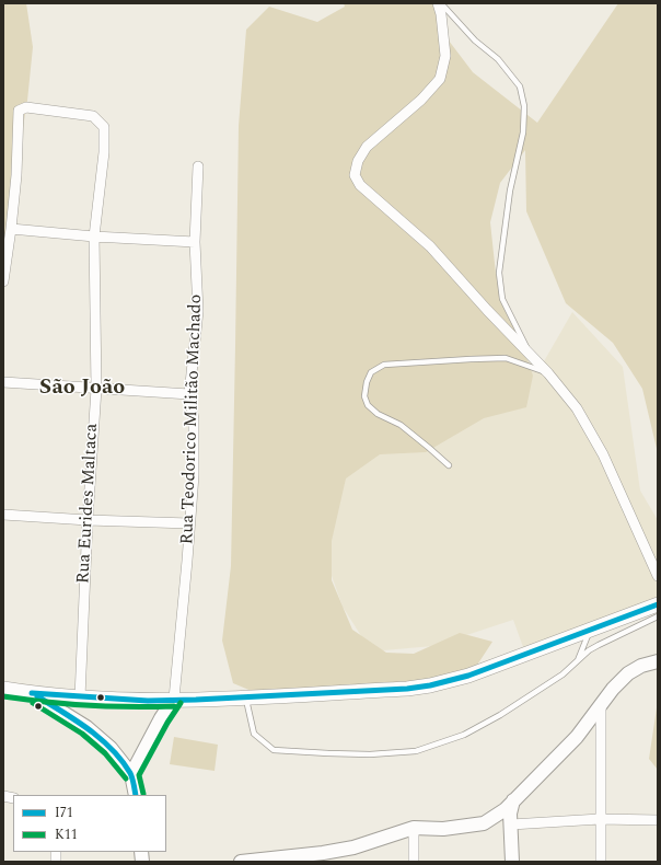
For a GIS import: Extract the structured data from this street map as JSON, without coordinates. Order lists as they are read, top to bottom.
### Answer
{
  "streets": {
    "street": ["Rua Teodorico Militão Machado", "Rua Eurides Maltaca"]
  },
  "districts": ["São João"],
  "lines": ["transit line I71", "transit line K11"],
  "legend": ["I71", "K11"]
}
